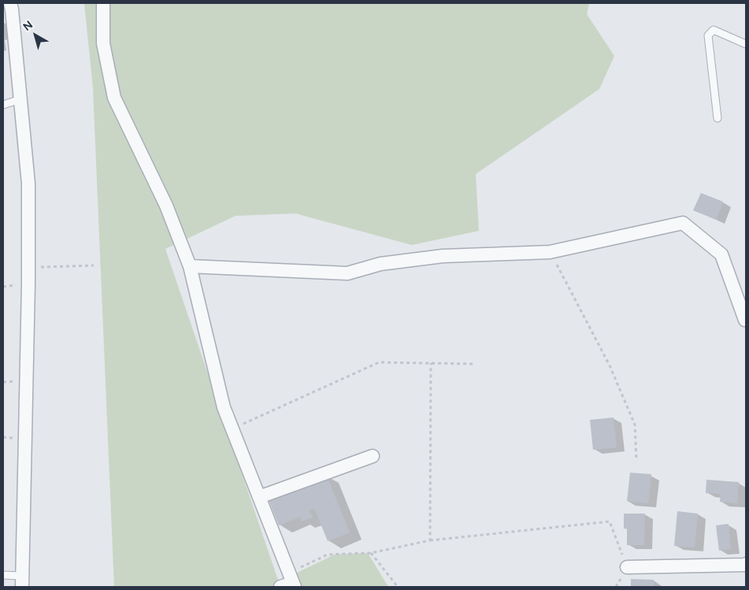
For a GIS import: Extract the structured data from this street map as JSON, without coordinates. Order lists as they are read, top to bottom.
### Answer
{
  "north": "top left"
}
